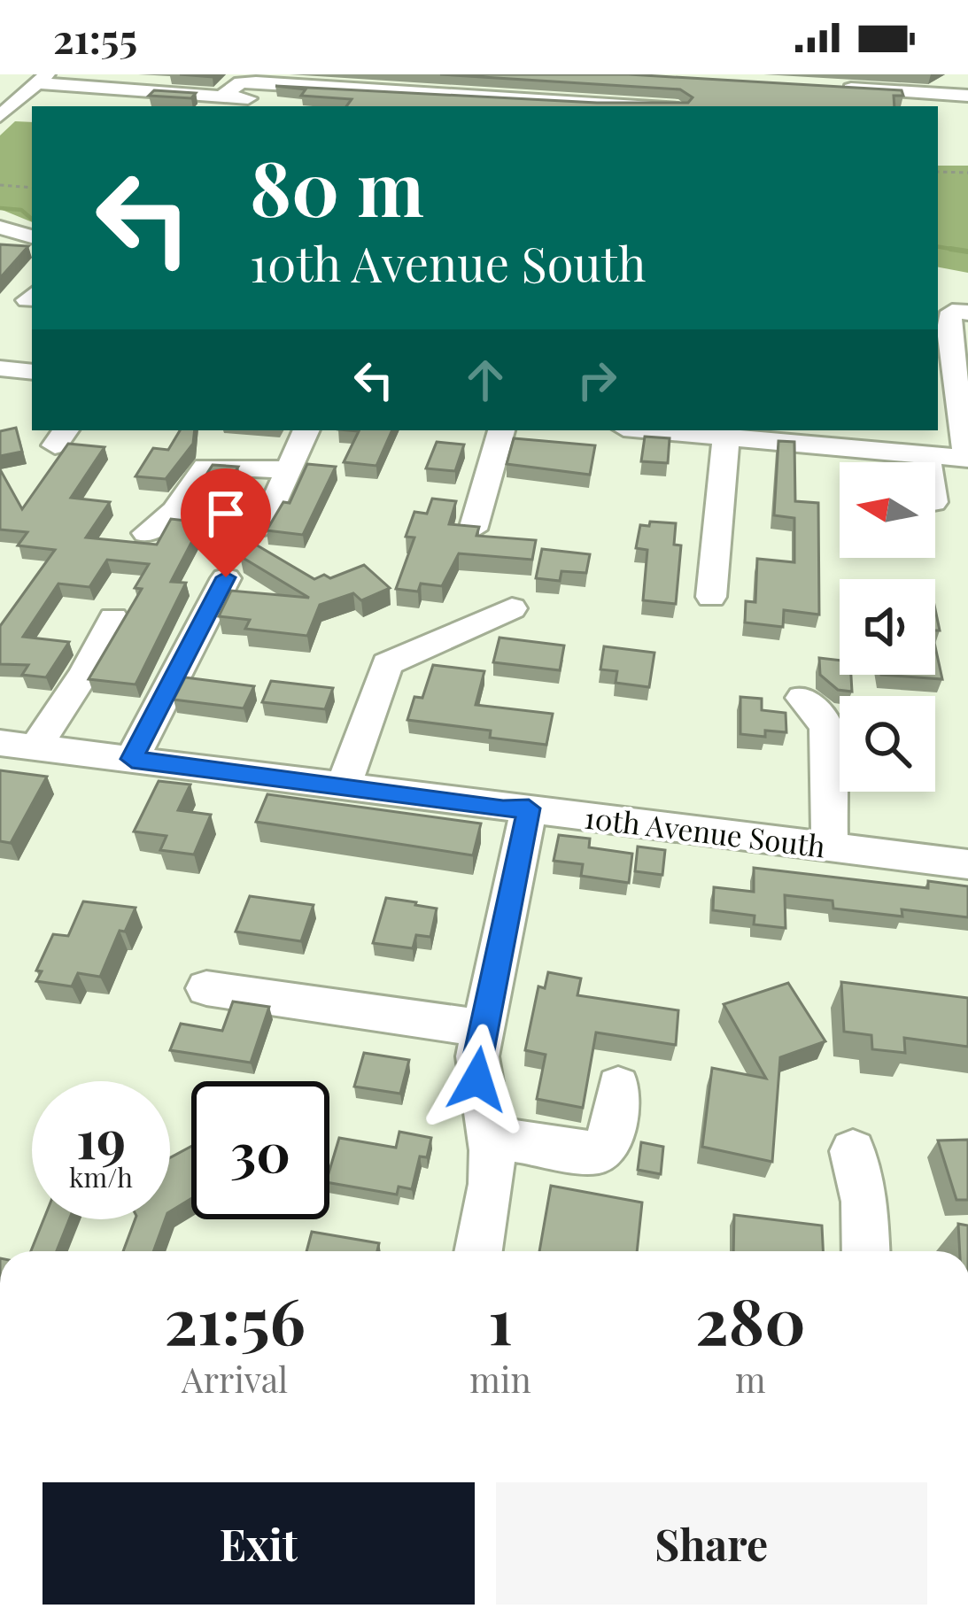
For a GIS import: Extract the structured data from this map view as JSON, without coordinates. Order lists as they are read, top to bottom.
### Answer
{
  "streets": {
    "street": ["10th Avenue South"]
  },
  "north": "left",
  "page": {
    "status": "21:55",
    "turn": ["80 m", "10th Avenue South"],
    "speed": "19 km/h",
    "limit": "30",
    "eta": [
      "21:56",
      "Arrival",
      "1",
      "min",
      "280",
      "m"
    ],
    "buttons": ["Exit", "Share"]
  }
}
